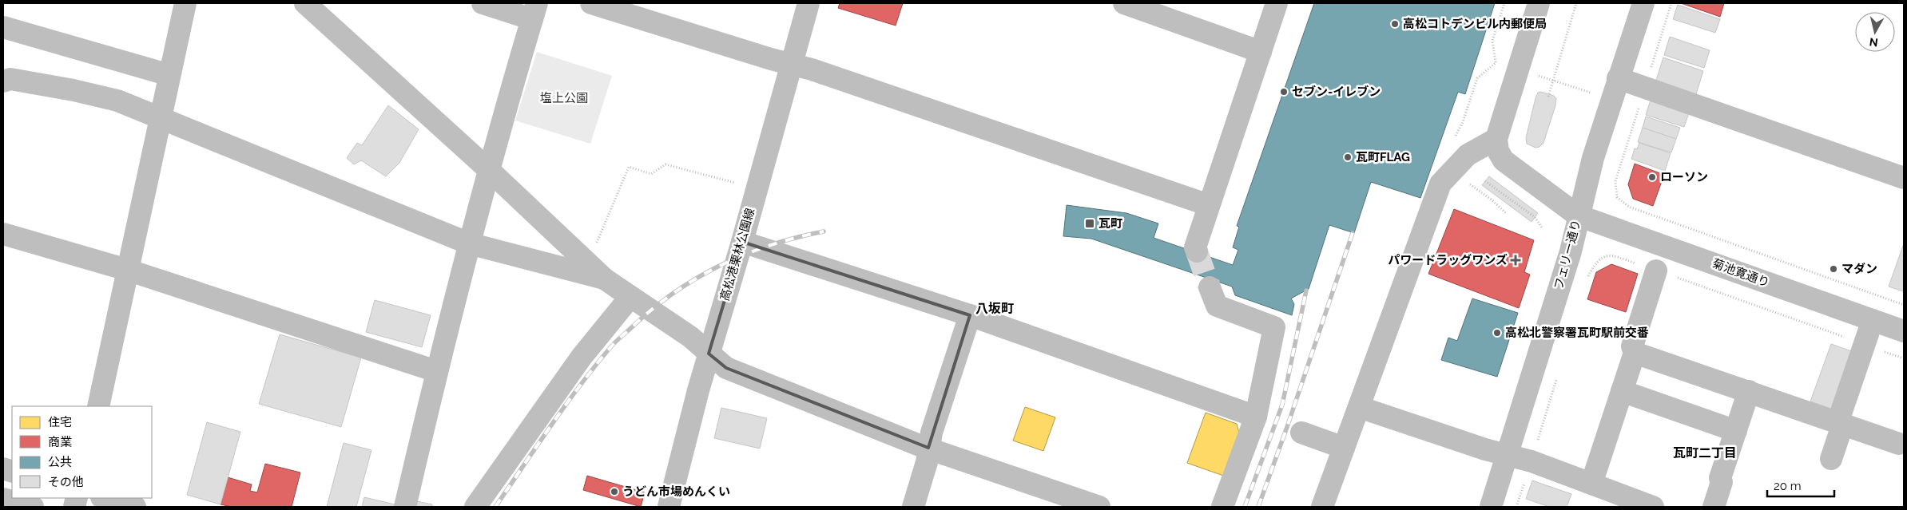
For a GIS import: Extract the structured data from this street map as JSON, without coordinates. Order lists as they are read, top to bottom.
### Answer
{
  "streets": {
    "main road": ["高松港栗林公園線", "フェリー通り", "菊池寛通り"]
  },
  "crossings": [
    ["フェリー通り", "菊池寛通り"]
  ],
  "districts": ["八坂町", "瓦町二丁目"],
  "parks": ["塩上公園"],
  "places": {
    "other": [
      "高松コトデンビル内郵便局",
      "セブン-イレブン",
      "瓦町FLAG",
      "ローソン",
      "マダン",
      "高松北警察署瓦町駅前交番",
      "うどん市場めんくい"
    ],
    "transit": ["瓦町"],
    "health": ["パワードラッグワンズ"]
  },
  "legend": [
    "住宅",
    "商業",
    "公共",
    "その他"
  ],
  "scale_bar": "20 m",
  "north": "bottom"
}
